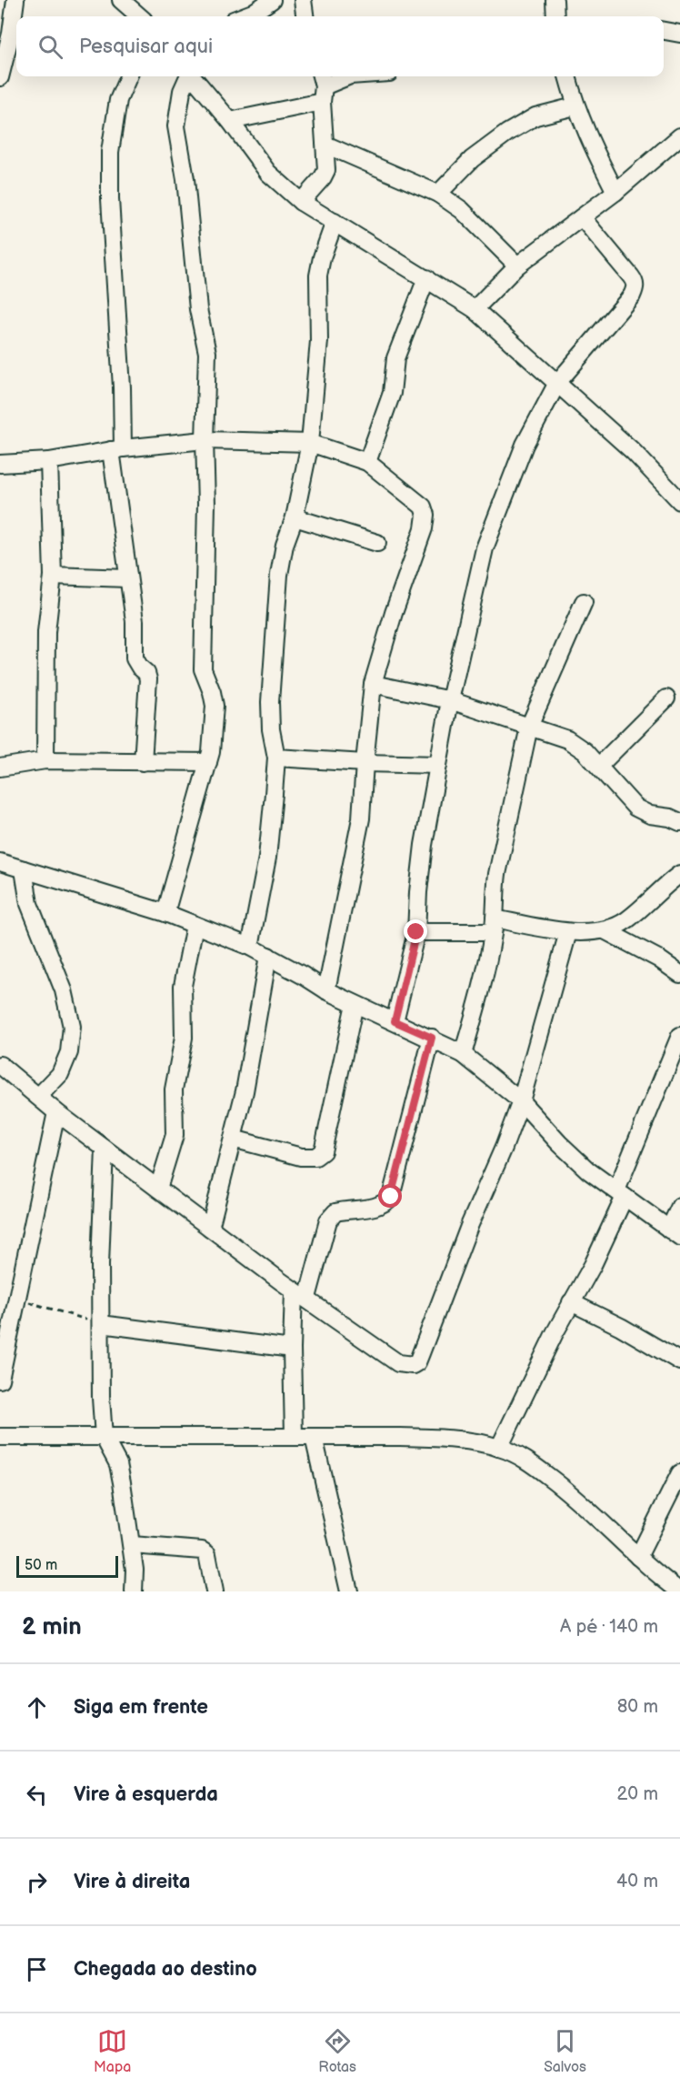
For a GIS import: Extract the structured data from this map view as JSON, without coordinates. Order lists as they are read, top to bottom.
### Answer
{
  "scale_bar": "50 m",
  "page": {
    "search": "Pesquisar aqui",
    "scale": "50 m",
    "heading": ["2 min", "A pé · 140 m"],
    "list": [
      ["Siga em frente", "80 m"],
      ["Vire à esquerda", "20 m"],
      ["Vire à direita", "40 m"],
      "Chegada ao destino"
    ],
    "nav": ["Mapa", "Rotas", "Salvos"]
  }
}
